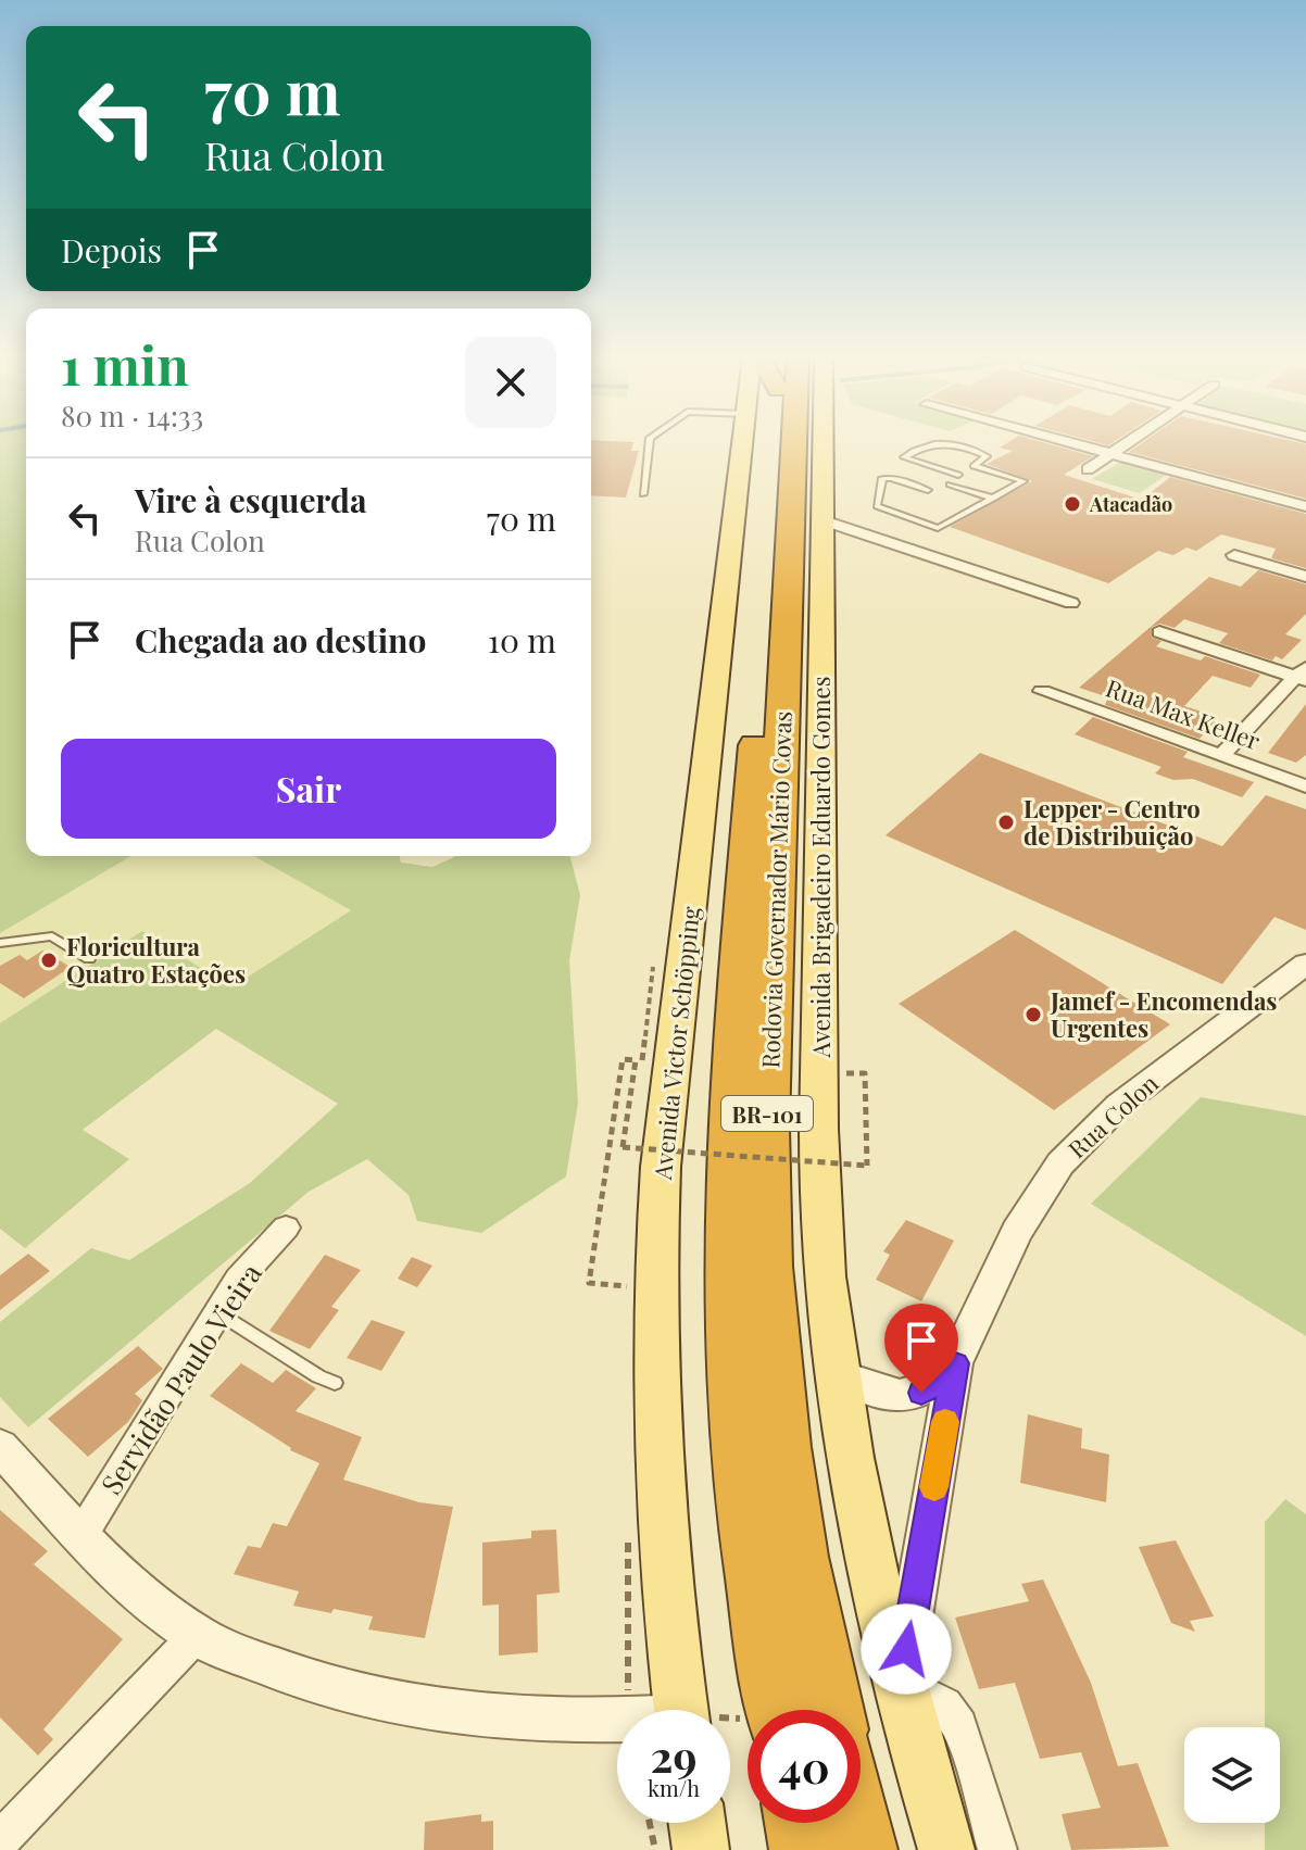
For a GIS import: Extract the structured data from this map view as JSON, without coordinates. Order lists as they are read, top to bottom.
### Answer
{
  "streets": {
    "highway": ["Rodovia Governador Mário Covas", "BR-101"],
    "main road": ["Avenida Brigadeiro Eduardo Gomes", "Avenida Victor Schöpping"],
    "street": ["Rua Max Keller", "Rua Colon", "Servidão Paulo Vieira"]
  },
  "crossings": [
    ["Avenida Brigadeiro Eduardo Gomes", "Rua Colon"]
  ],
  "places": [
    "Atacadão",
    "Lepper - Centro de Distribuição",
    "Floricultura Quatro Estações",
    "Jamef - Encomendas Urgentes"
  ],
  "page": {
    "turn": ["70 m", "Rua Colon"],
    "then": "Depois",
    "heading": ["1 min", "80 m · 14:33"],
    "list": [
      {
        "name": "Vire à esquerda",
        "note": "Rua Colon",
        "value": "70 m"
      },
      {
        "name": "Chegada ao destino",
        "value": "10 m"
      }
    ],
    "buttons": "Sair",
    "speed": "29 km/h",
    "limit": "40"
  }
}
